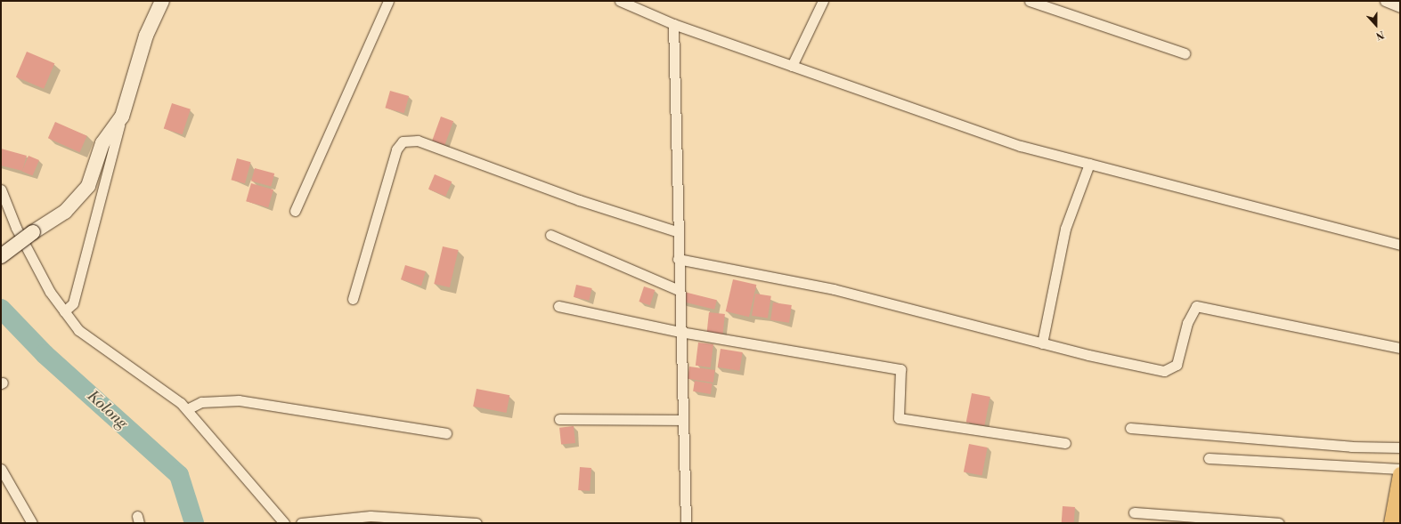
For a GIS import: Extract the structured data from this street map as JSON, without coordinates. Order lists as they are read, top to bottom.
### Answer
{
  "water": ["Kolong"],
  "north": "bottom"
}
